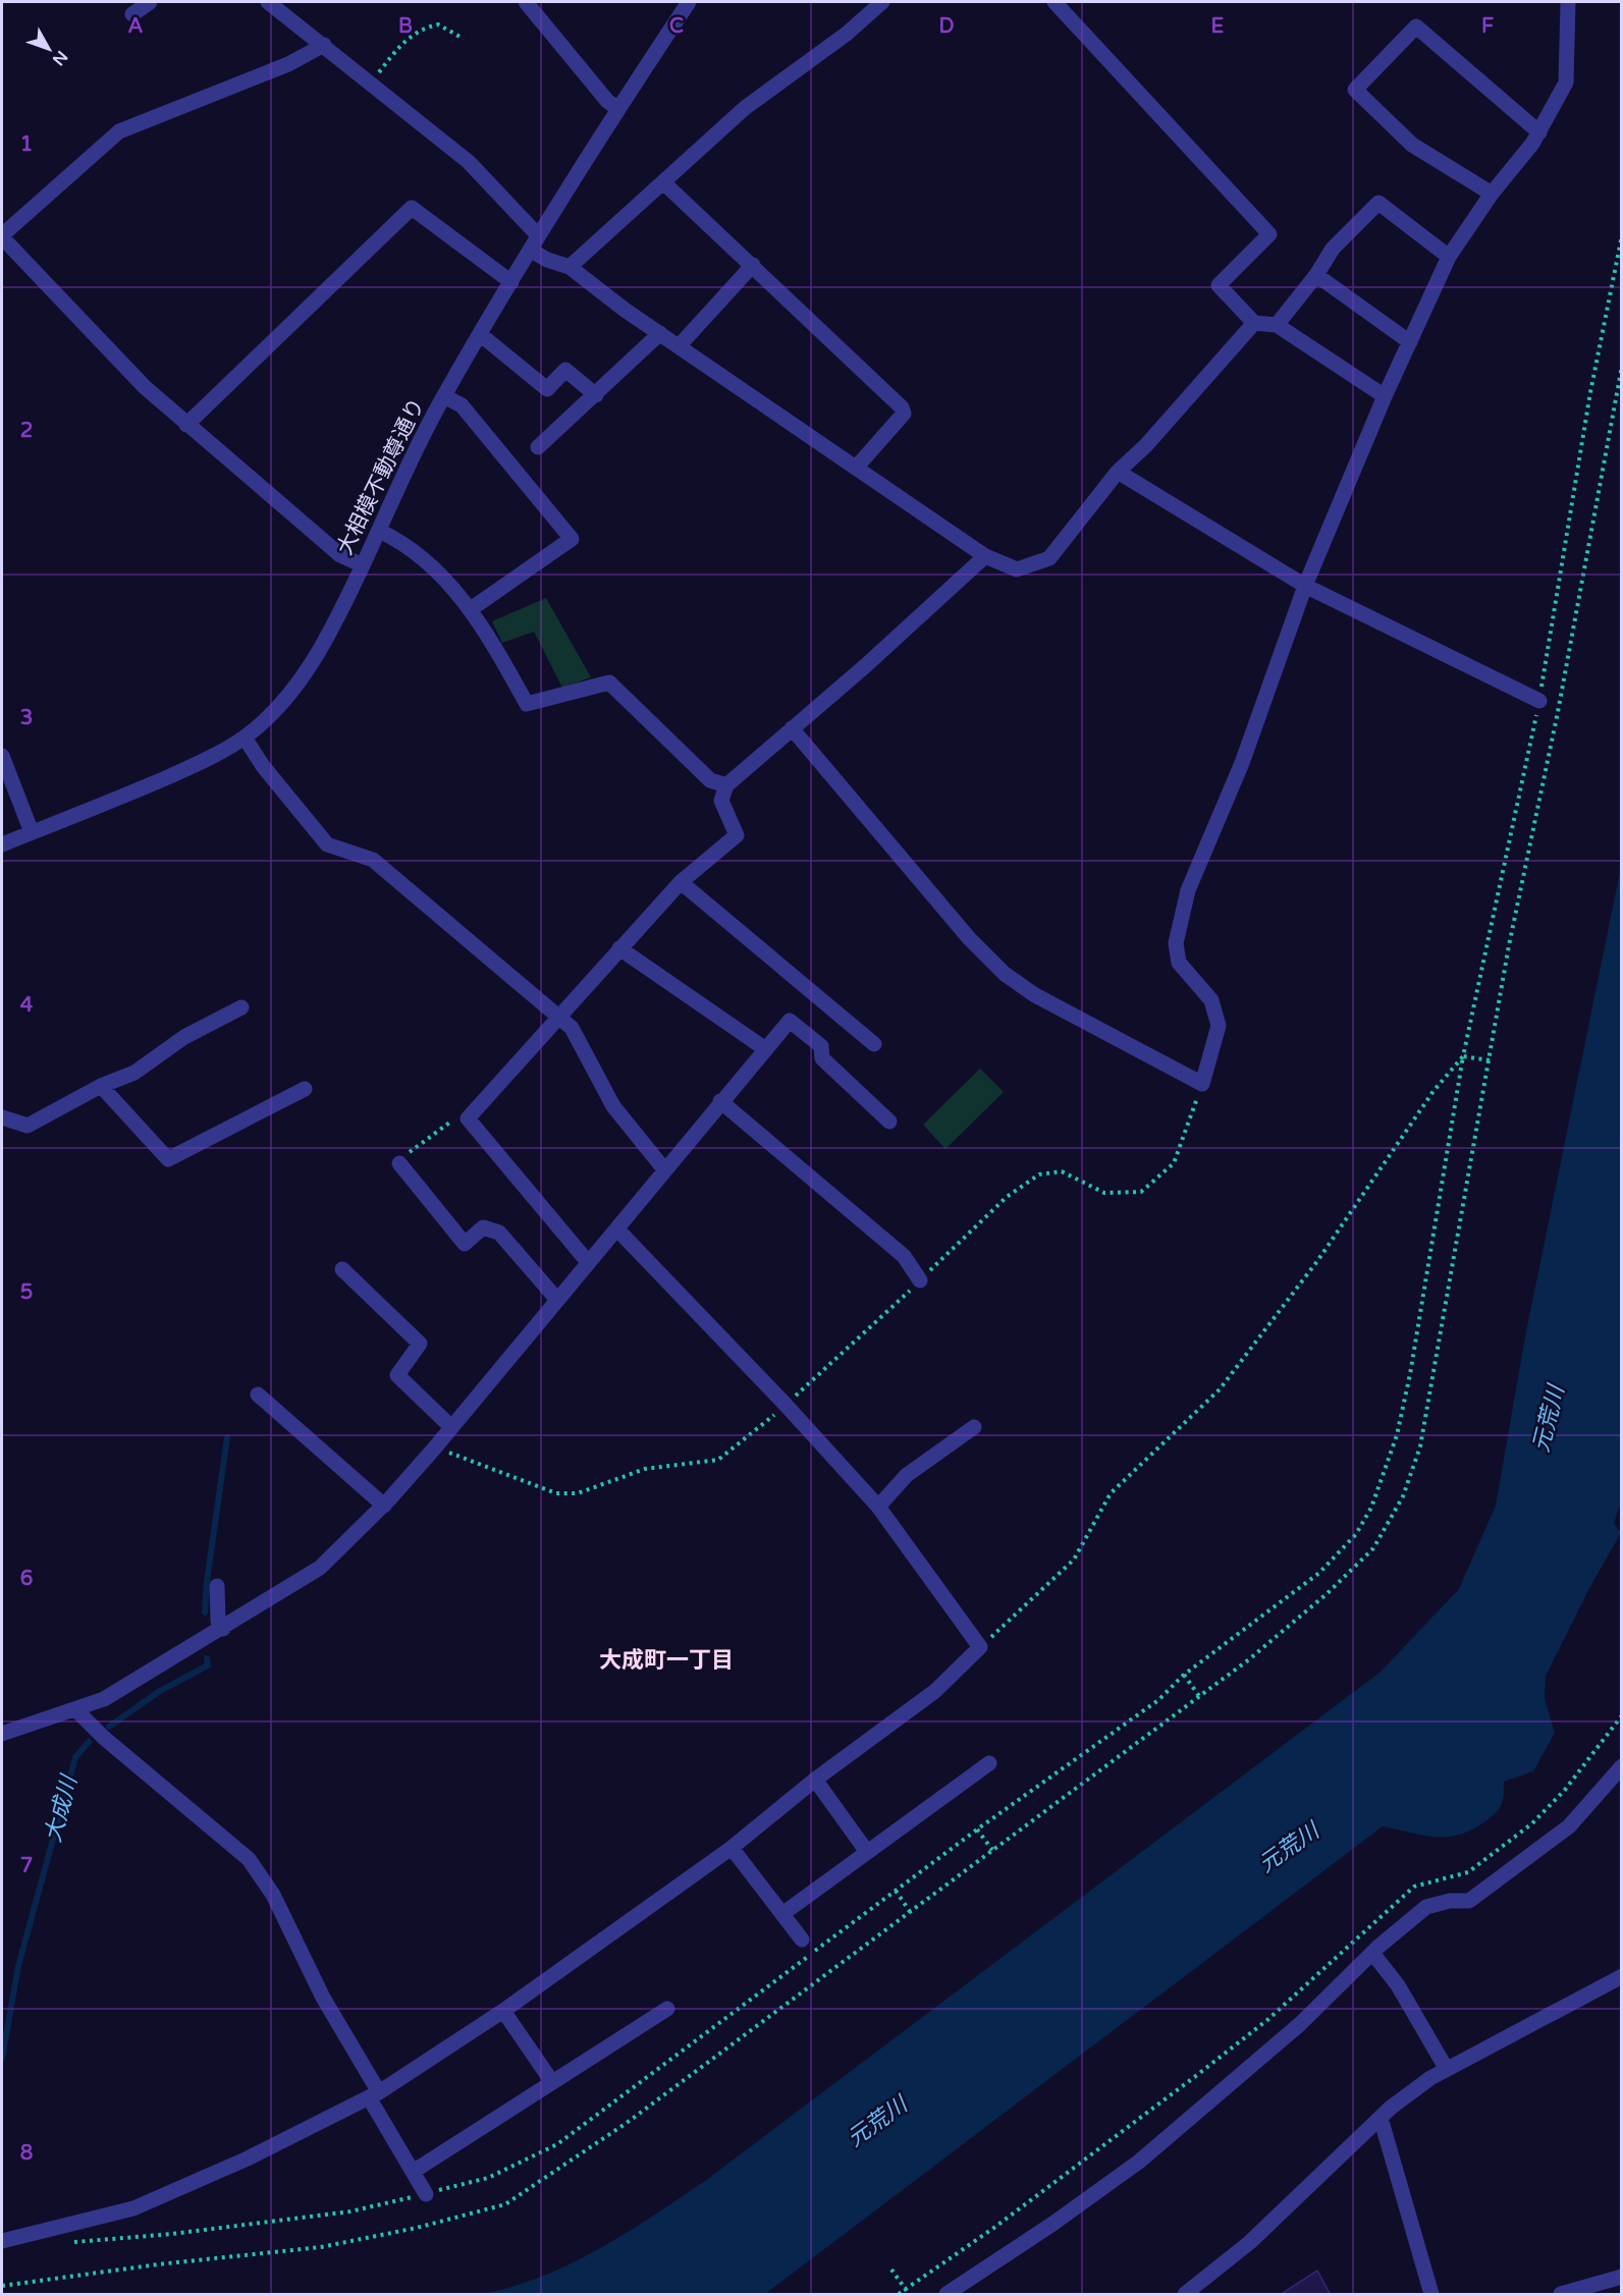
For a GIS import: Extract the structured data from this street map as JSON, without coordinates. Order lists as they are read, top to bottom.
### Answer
{
  "streets": {
    "street": ["大相模不動尊通り"]
  },
  "districts": ["大成町一丁目"],
  "water": ["元荒川", "大成川"],
  "north": "bottom right",
  "grid": {
    "columns": [
      "A",
      "B",
      "C",
      "D",
      "E",
      "F"
    ],
    "rows": [
      "1",
      "2",
      "3",
      "4",
      "5",
      "6",
      "7",
      "8"
    ]
  }
}
